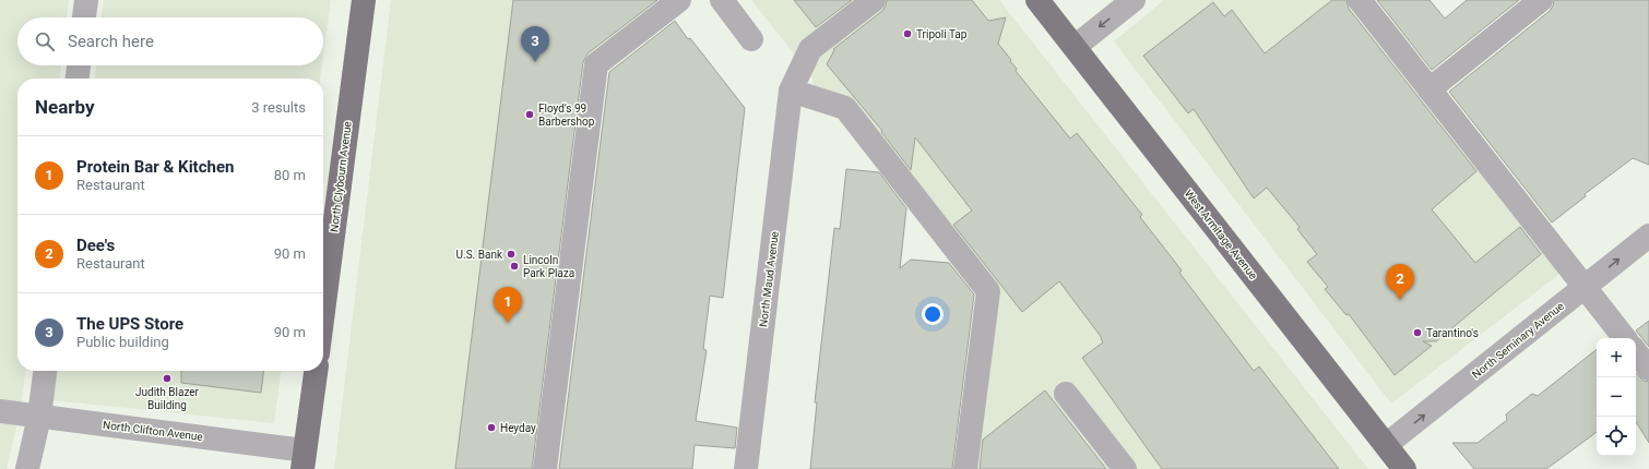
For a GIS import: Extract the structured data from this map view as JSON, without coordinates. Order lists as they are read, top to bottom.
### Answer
{
  "streets": {
    "main road": ["North Clybourn Avenue", "West Armitage Avenue"],
    "street": ["North Maud Avenue", "North Seminary Avenue", "North Clifton Avenue"]
  },
  "crossings": [
    ["West Armitage Avenue", "North Seminary Avenue"]
  ],
  "one_way": ["North Seminary Avenue"],
  "places": [
    "Tripoli Tap",
    "Floyd's 99 Barbershop",
    "U.S. Bank",
    "Lincoln Park Plaza",
    "Tarantino's",
    "Judith Blazer Building",
    "Heyday"
  ],
  "page": {
    "search": "Search here",
    "pins": ["3", "2", "1"],
    "heading": ["Nearby", "3 results"],
    "list": [
      {
        "mark": "1",
        "name": "Protein Bar & Kitchen",
        "note": "Restaurant",
        "value": "80 m"
      },
      {
        "mark": "2",
        "name": "Dee's",
        "note": "Restaurant",
        "value": "90 m"
      },
      {
        "mark": "3",
        "name": "The UPS Store",
        "note": "Public building",
        "value": "90 m"
      }
    ],
    "map_buttons": ["+", "−"]
  }
}
